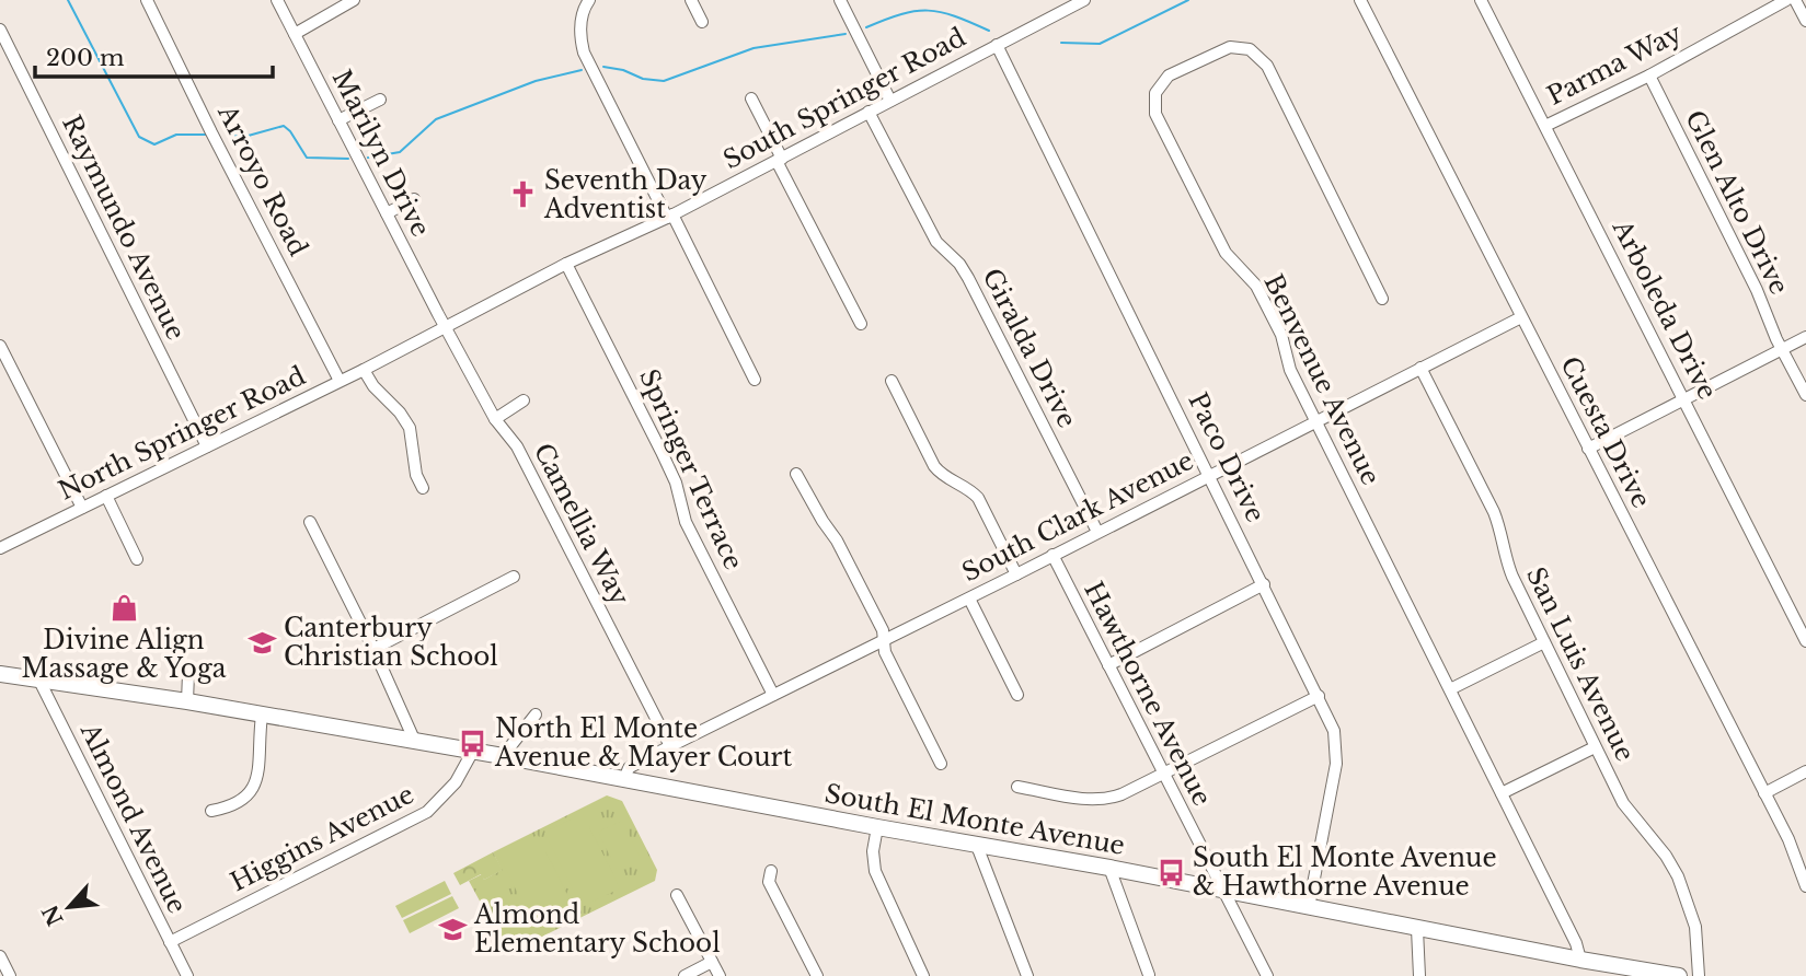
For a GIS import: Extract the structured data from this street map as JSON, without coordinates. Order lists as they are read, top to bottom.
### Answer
{
  "streets": {
    "main road": ["South El Monte Avenue"],
    "street": [
      "Parma Way",
      "South Springer Road",
      "Marilyn Drive",
      "Arroyo Road",
      "Glen Alto Drive",
      "Raymundo Avenue",
      "Arboleda Drive",
      "Giralda Drive",
      "Benvenue Avenue",
      "Cuesta Drive",
      "North Springer Road",
      "Paco Drive",
      "Springer Terrace",
      "South Clark Avenue",
      "Camellia Way",
      "San Luis Avenue",
      "Hawthorne Avenue",
      "Almond Avenue",
      "Higgins Avenue"
    ]
  },
  "crossings": [
    ["Parma Way", "Glen Alto Drive"],
    ["Parma Way", "Arboleda Drive"],
    ["South Springer Road", "Marilyn Drive"],
    ["South Springer Road", "Arroyo Road"],
    ["South Springer Road", "Giralda Drive"],
    ["South Springer Road", "North Springer Road"],
    ["South Springer Road", "Paco Drive"],
    ["South Springer Road", "Springer Terrace"],
    ["South Springer Road", "Camellia Way"],
    ["Marilyn Drive", "Camellia Way"],
    ["Arroyo Road", "North Springer Road"],
    ["Raymundo Avenue", "North Springer Road"],
    ["Giralda Drive", "South Clark Avenue"],
    ["Benvenue Avenue", "South Clark Avenue"],
    ["Benvenue Avenue", "South El Monte Avenue"],
    ["Cuesta Drive", "South Clark Avenue"],
    ["Paco Drive", "South Clark Avenue"],
    ["Paco Drive", "South El Monte Avenue"],
    ["Springer Terrace", "South Clark Avenue"],
    ["South Clark Avenue", "Camellia Way"],
    ["South Clark Avenue", "San Luis Avenue"],
    ["South Clark Avenue", "Hawthorne Avenue"],
    ["South Clark Avenue", "South El Monte Avenue"],
    ["Hawthorne Avenue", "South El Monte Avenue"],
    ["Almond Avenue", "South El Monte Avenue"],
    ["Almond Avenue", "Higgins Avenue"],
    ["South El Monte Avenue", "Higgins Avenue"]
  ],
  "places": {
    "church": ["Seventh Day Adventist"],
    "shop": ["Divine Align Massage & Yoga"],
    "school or university": ["Canterbury Christian School", "Almond Elementary School"],
    "bus stop": ["North El Monte Avenue & Mayer Court", "South El Monte Avenue & Hawthorne Avenue"]
  },
  "scale_bar": "200 m",
  "north": "bottom left"
}
